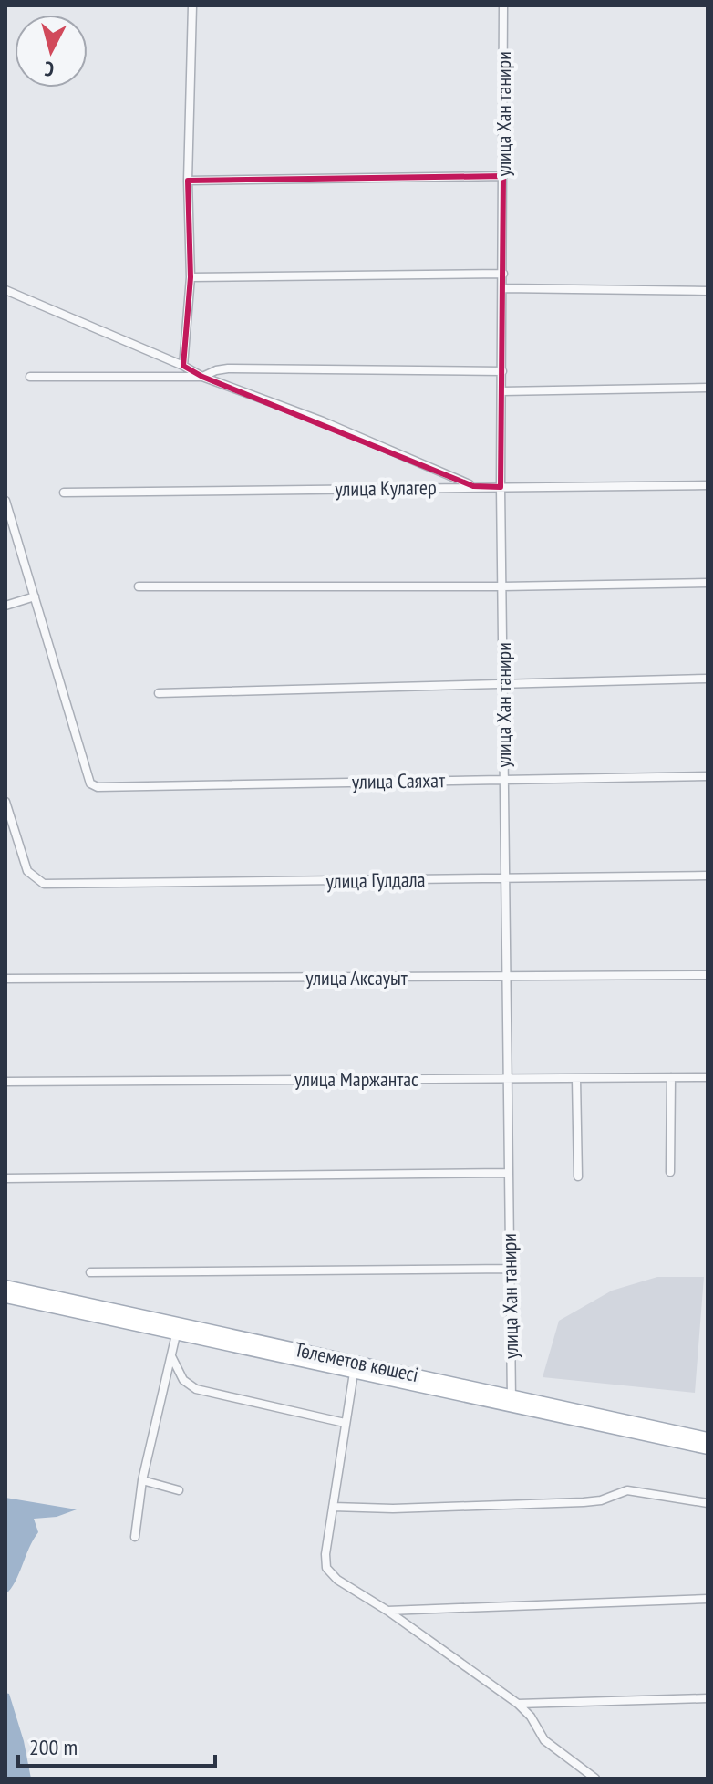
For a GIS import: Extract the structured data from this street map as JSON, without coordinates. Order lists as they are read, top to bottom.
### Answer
{
  "streets": {
    "main road": ["Төлеметов көшесі"],
    "street": [
      "улица Хан танири",
      "улица Кулагер",
      "улица Саяхат",
      "улица Гулдала",
      "улица Аксауыт",
      "улица Маржантас"
    ]
  },
  "crossings": [
    ["улица Хан танири", "улица Кулагер"],
    ["улица Хан танири", "улица Саяхат"],
    ["улица Хан танири", "улица Гулдала"],
    ["улица Хан танири", "улица Аксауыт"],
    ["улица Хан танири", "улица Маржантас"],
    ["улица Хан танири", "Төлеметов көшесі"]
  ],
  "scale_bar": "200 m",
  "north": "bottom"
}
